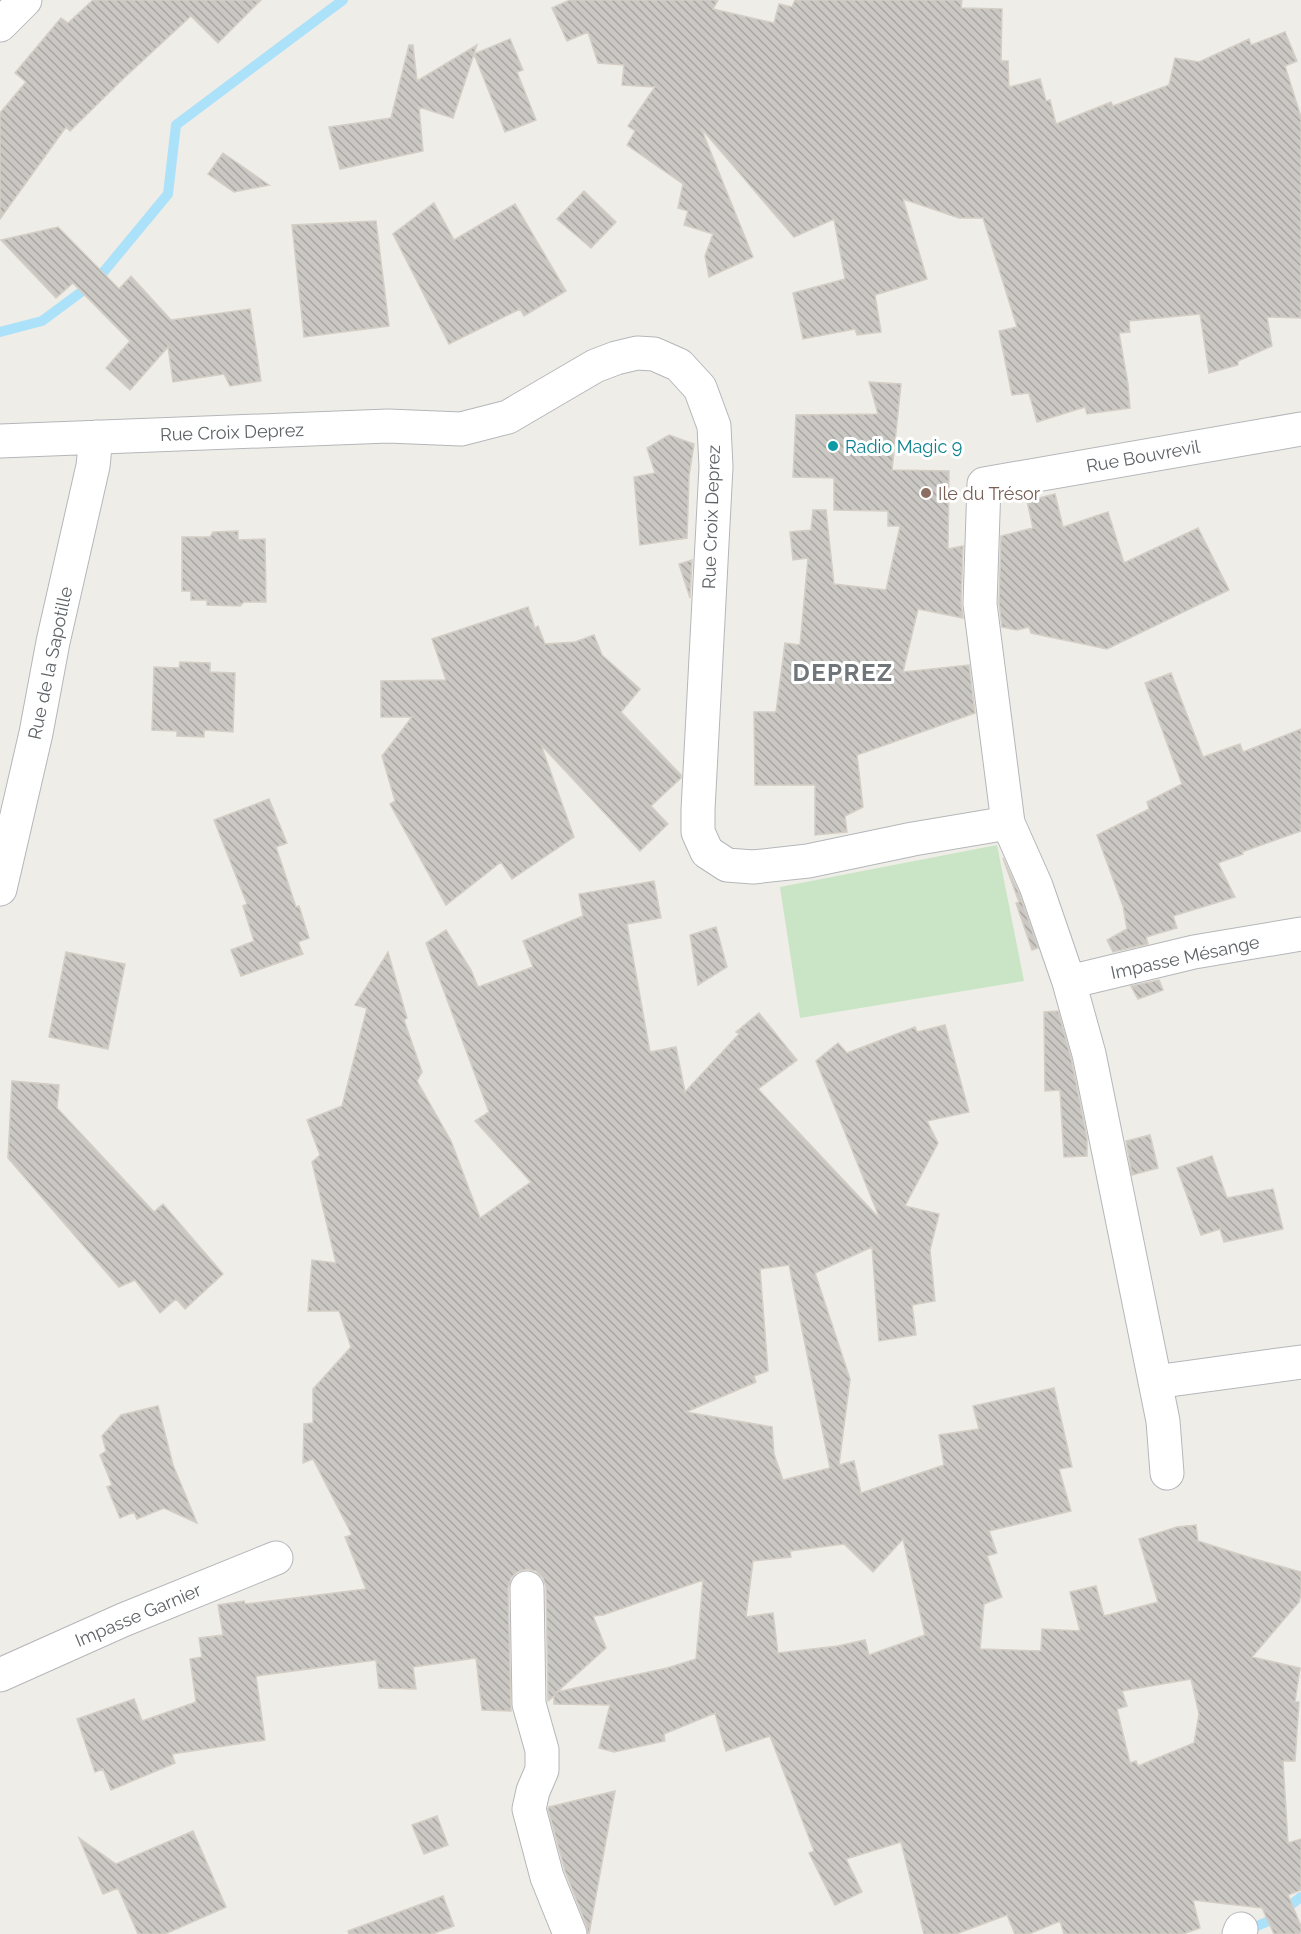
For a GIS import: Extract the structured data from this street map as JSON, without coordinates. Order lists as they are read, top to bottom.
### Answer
{
  "streets": {
    "street": [
      "Rue Croix Deprez",
      "Rue Bouvrevil",
      "Rue de la Sapotille",
      "Impasse Mésange",
      "Impasse Garnier"
    ]
  },
  "crossings": [
    ["Rue Croix Deprez", "Rue Bouvrevil"],
    ["Rue Croix Deprez", "Rue de la Sapotille"]
  ],
  "districts": ["DEPREZ"],
  "places": ["Radio Magic 9", "Ile du Trésor"]
}
